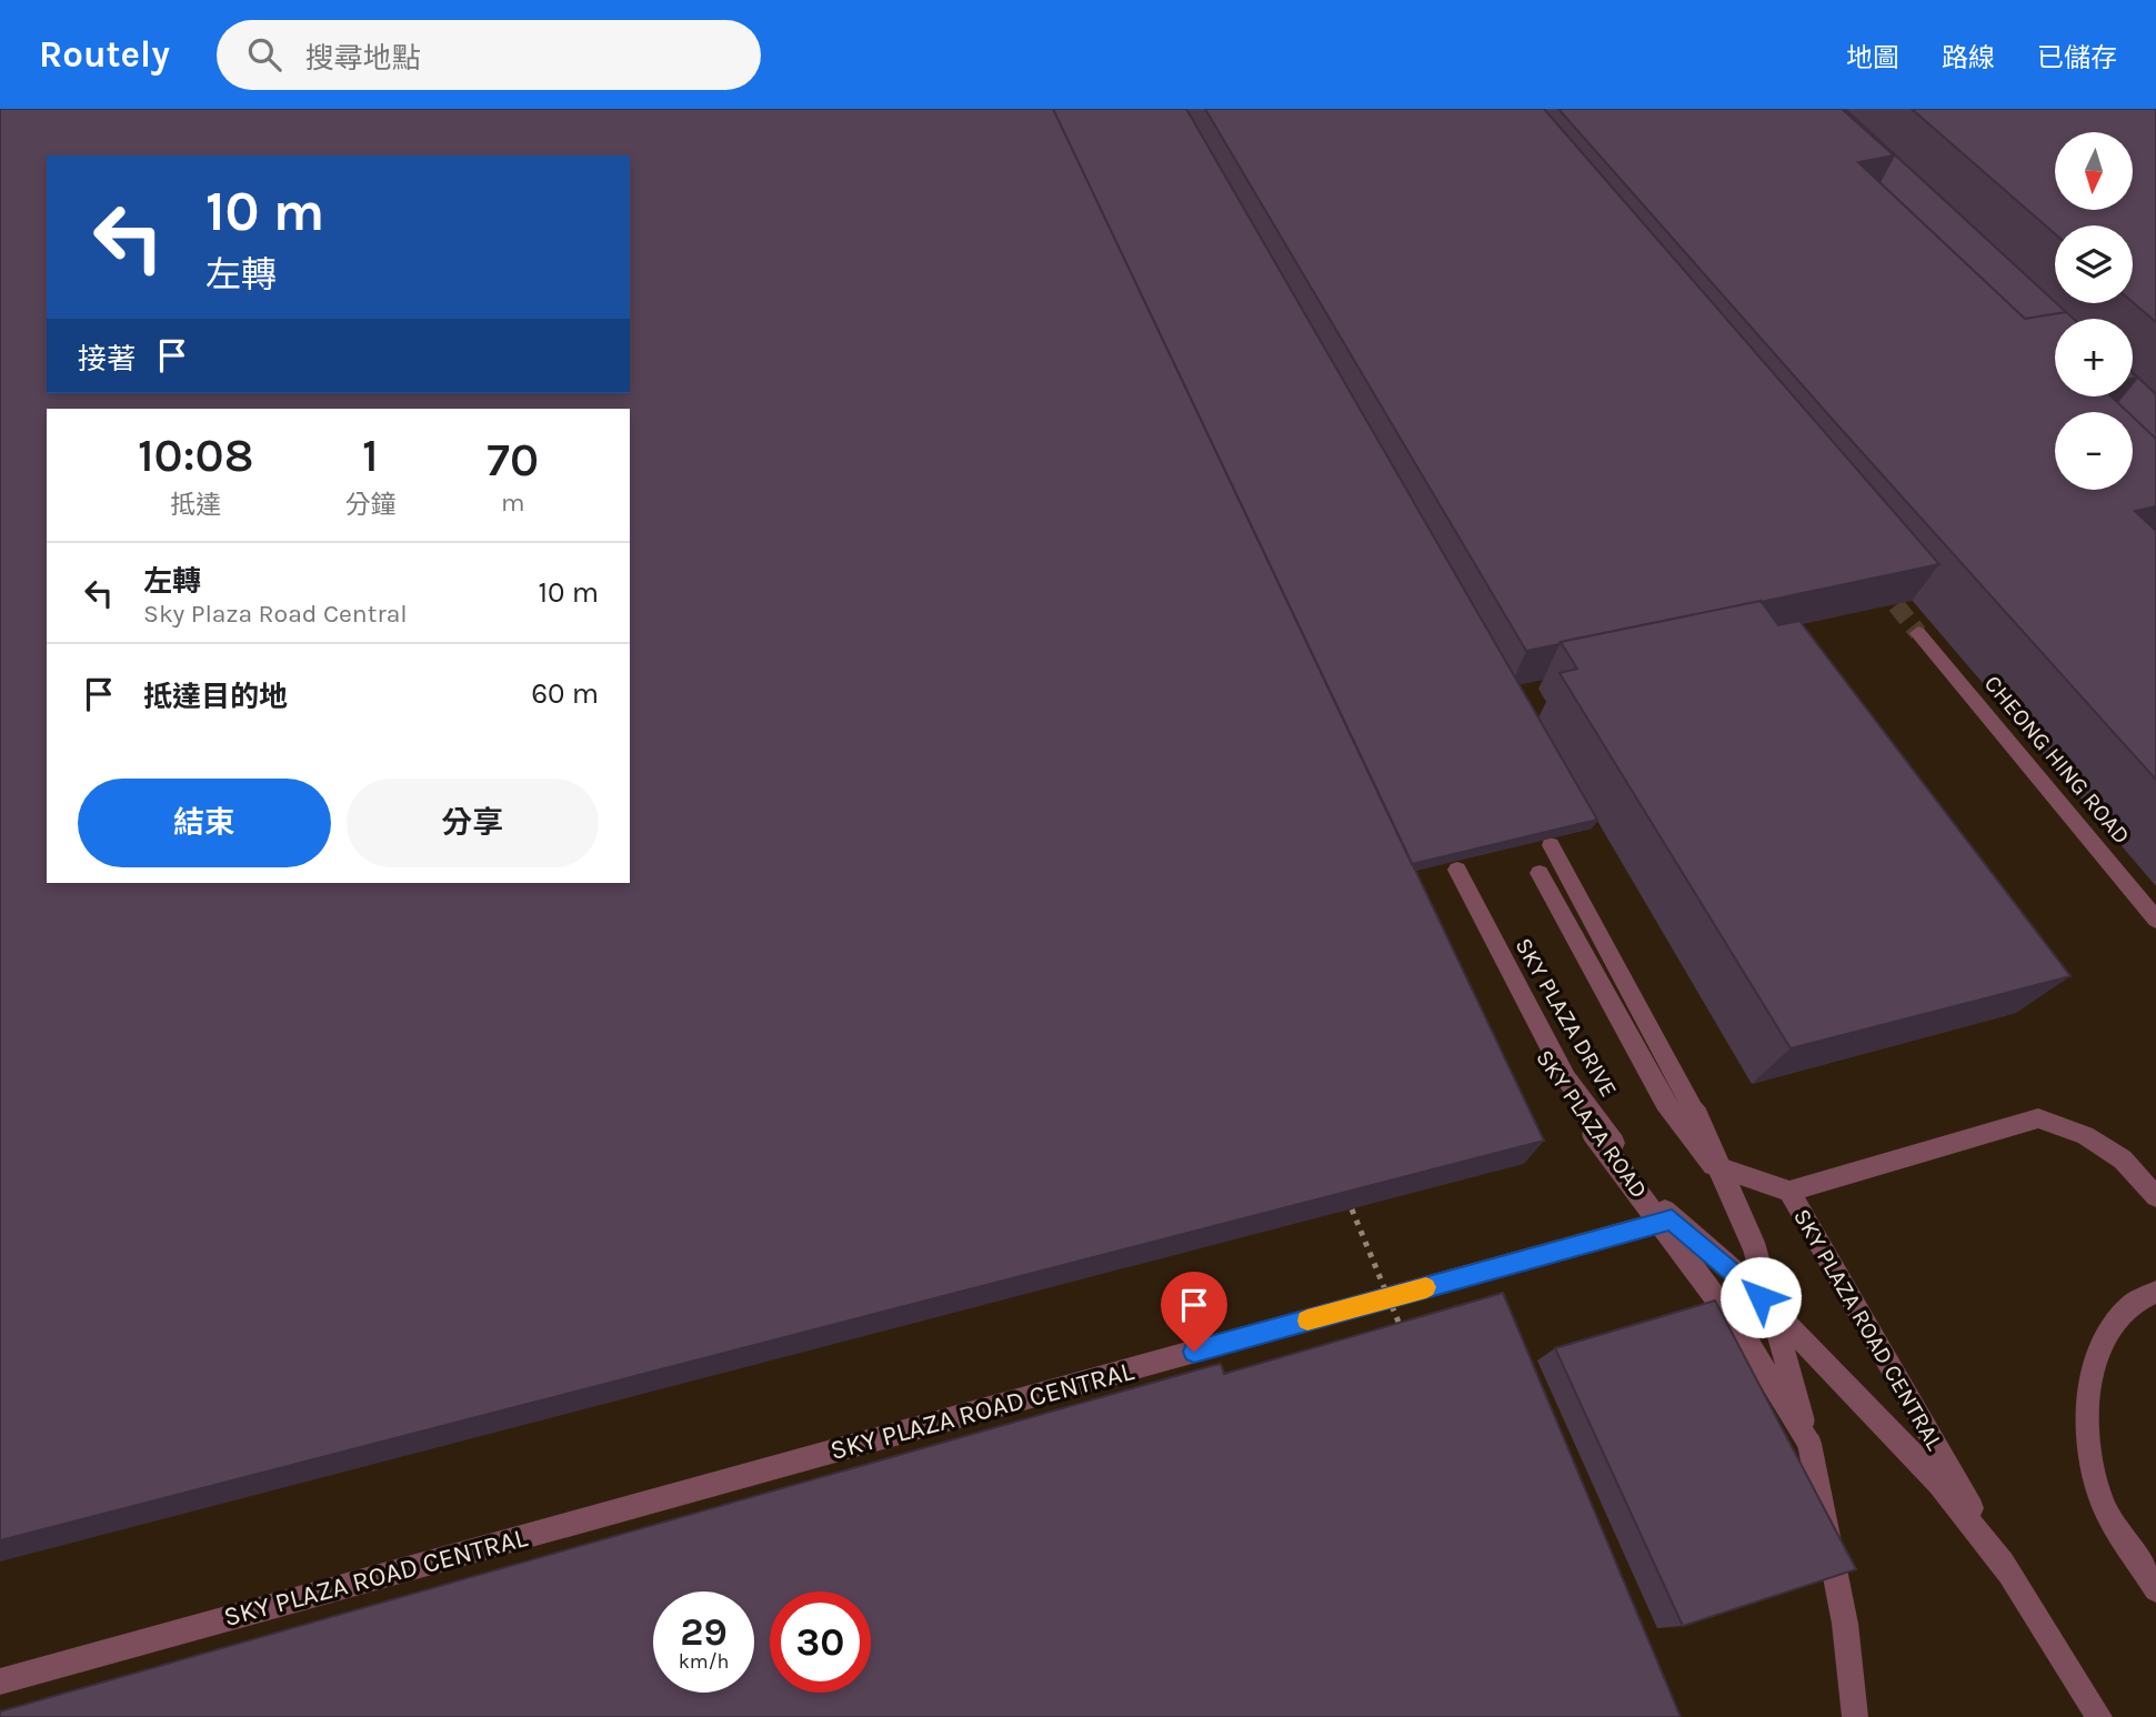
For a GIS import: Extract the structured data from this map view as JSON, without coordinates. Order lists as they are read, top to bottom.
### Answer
{
  "streets": {
    "street": [
      "CHEONG HING ROAD",
      "SKY PLAZA DRIVE",
      "SKY PLAZA ROAD",
      "SKY PLAZA ROAD CENTRAL"
    ]
  },
  "crossings": [
    ["SKY PLAZA DRIVE", "SKY PLAZA ROAD"],
    ["SKY PLAZA DRIVE", "SKY PLAZA ROAD CENTRAL"]
  ],
  "north": "bottom",
  "page": {
    "header": "Routely",
    "search": "搜尋地點",
    "nav": ["地圖", "路線", "已儲存"],
    "map_buttons": ["+", "−"],
    "turn": ["10 m", "左轉"],
    "then": "接著",
    "eta": [
      "10:08",
      "抵達",
      "1",
      "分鐘",
      "70",
      "m"
    ],
    "list": [
      {
        "name": "左轉",
        "note": "Sky Plaza Road Central",
        "value": "10 m"
      },
      {
        "name": "抵達目的地",
        "value": "60 m"
      }
    ],
    "buttons": ["結束", "分享"],
    "speed": "29 km/h",
    "limit": "30"
  }
}
